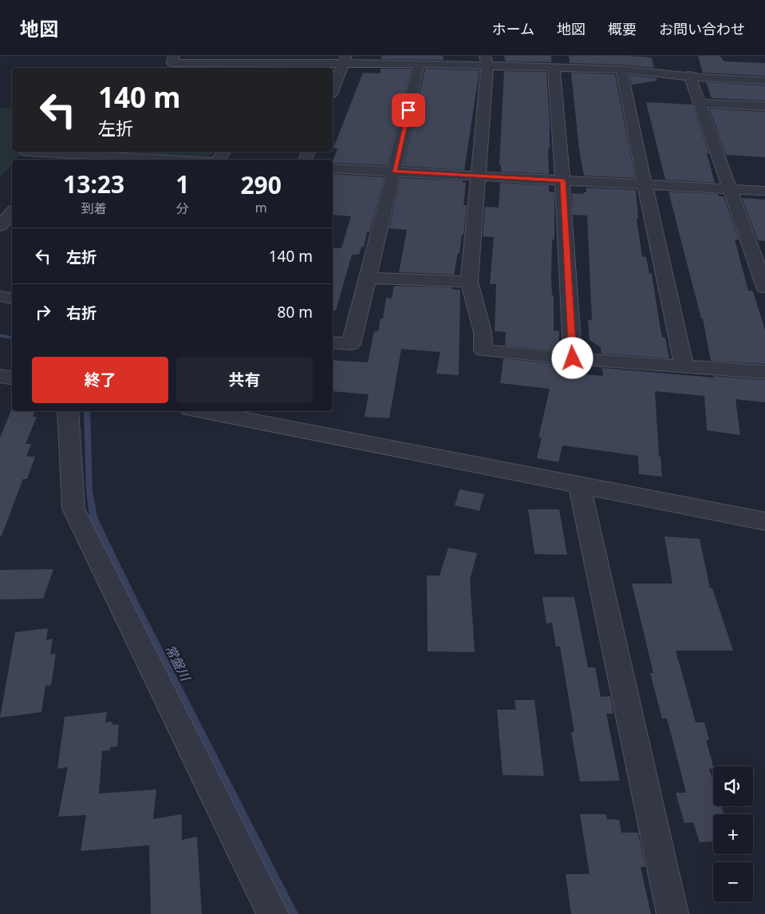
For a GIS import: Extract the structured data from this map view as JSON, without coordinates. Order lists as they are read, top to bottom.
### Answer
{
  "water": ["常盤川"],
  "page": {
    "header": "地図",
    "nav": [
      "ホーム",
      "地図",
      "概要",
      "お問い合わせ"
    ],
    "turn": ["140 m", "左折"],
    "eta": [
      "13:23",
      "到着",
      "1",
      "分",
      "290",
      "m"
    ],
    "list": [
      {
        "name": "左折",
        "value": "140 m"
      },
      {
        "name": "右折",
        "value": "80 m"
      }
    ],
    "buttons": ["終了", "共有"],
    "map_buttons": ["+", "−"]
  }
}
